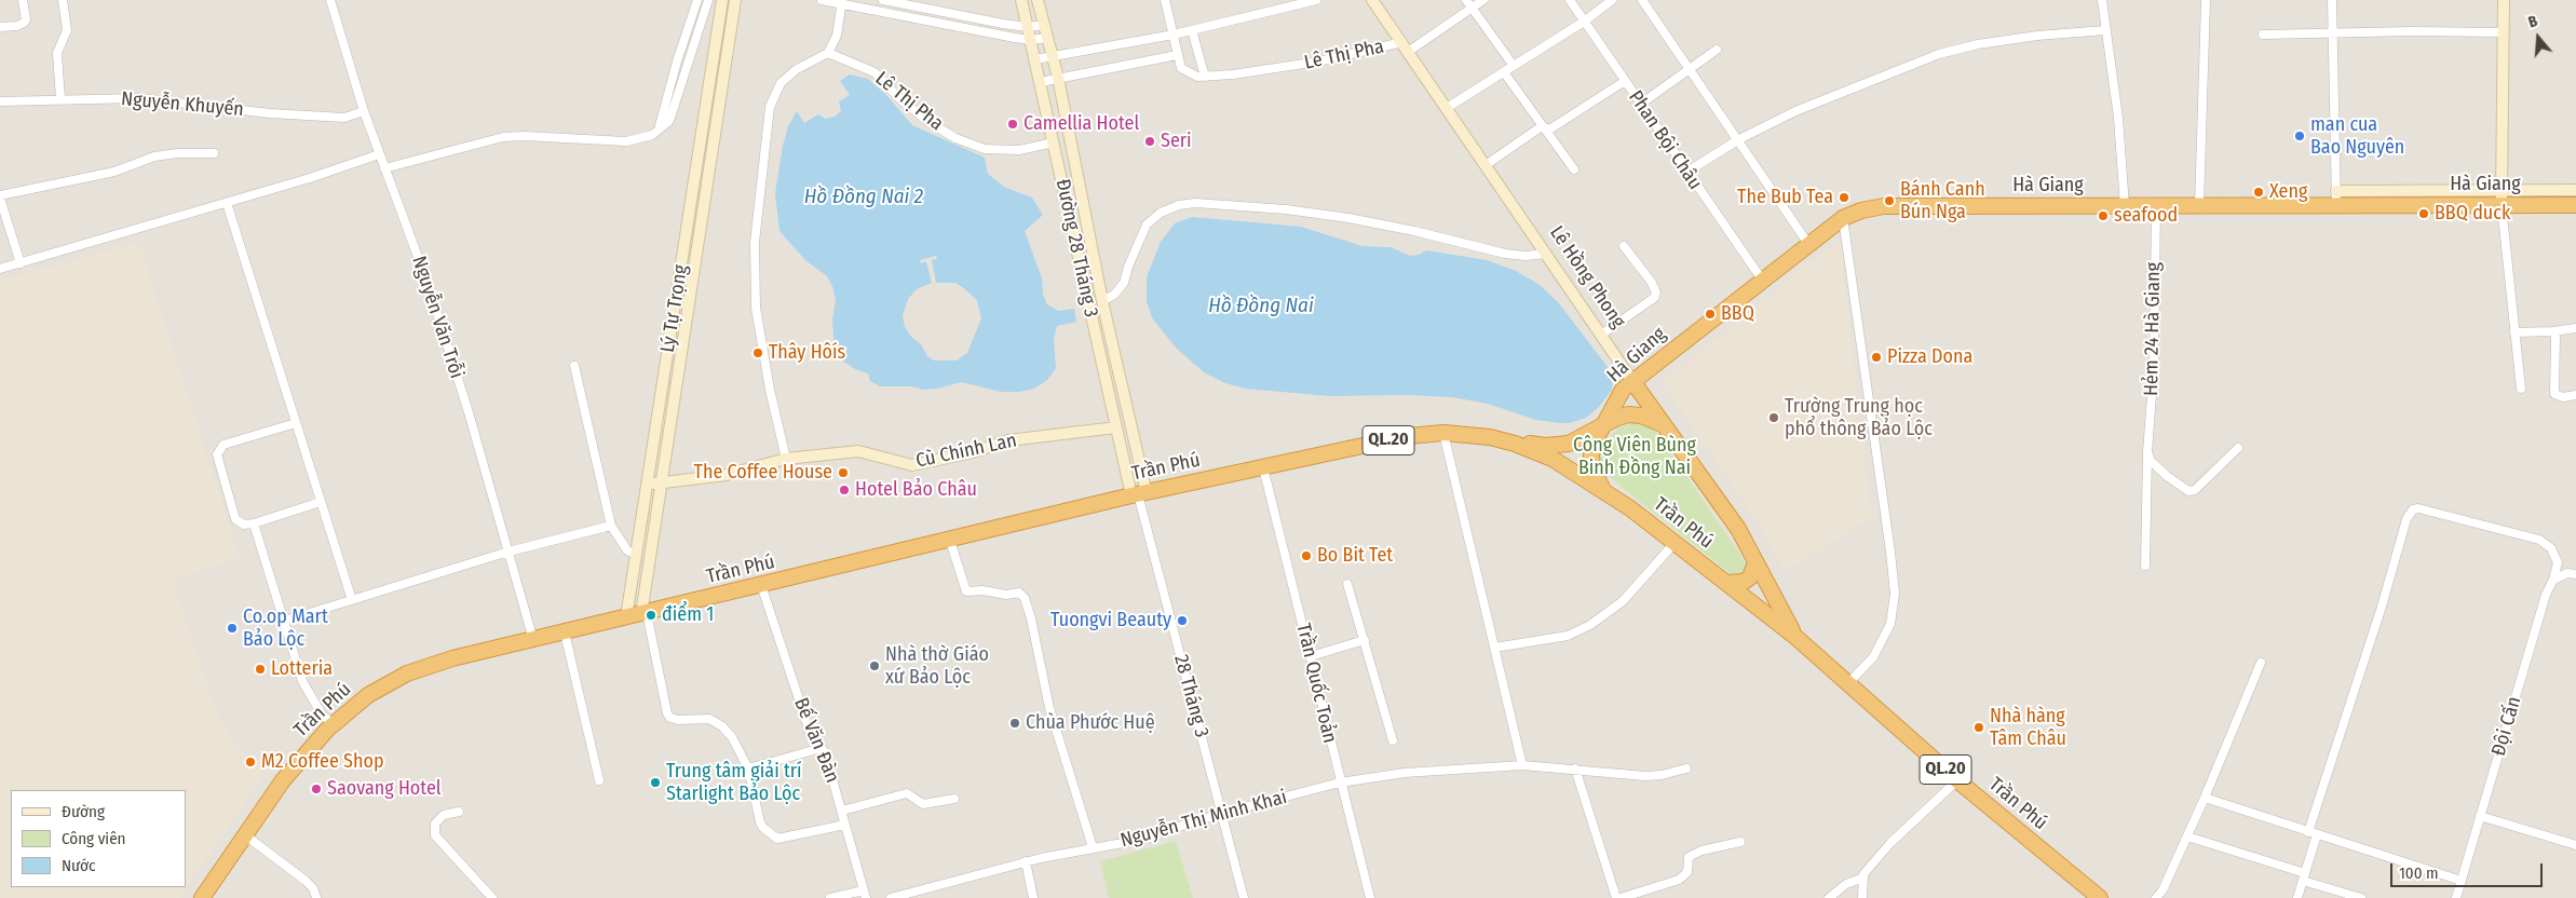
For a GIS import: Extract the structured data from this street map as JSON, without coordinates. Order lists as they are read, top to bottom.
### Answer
{
  "streets": {
    "highway": [
      "Hà Giang",
      "Lê Hồng Phong",
      "QL.20",
      "Trần Phú"
    ],
    "street": [
      "Lê Thị Pha",
      "Nguyễn Khuyến",
      "Phan Bội Châu",
      "Đường 28 Tháng 3",
      "Lý Tự Trọng",
      "Nguyễn Văn Trỗi",
      "Hẻm 24 Hà Giang",
      "Cù Chính Lan",
      "Trần Quốc Toản",
      "28 Tháng 3",
      "Đội Cấn",
      "Bế Văn Đàn",
      "Nguyễn Thị Minh Khai"
    ]
  },
  "crossings": [
    ["Lê Thị Pha", "Đường 28 Tháng 3"],
    ["Lê Thị Pha", "Lê Hồng Phong"],
    ["Nguyễn Khuyến", "Nguyễn Văn Trỗi"],
    ["Phan Bội Châu", "Hà Giang"],
    ["Hà Giang", "Lê Hồng Phong"],
    ["Hà Giang", "Hẻm 24 Hà Giang"],
    ["Hà Giang", "QL.20"],
    ["Hà Giang", "Trần Phú"],
    ["Đường 28 Tháng 3", "Cù Chính Lan"],
    ["Đường 28 Tháng 3", "Trần Phú"],
    ["Đường 28 Tháng 3", "28 Tháng 3"],
    ["Lê Hồng Phong", "QL.20"],
    ["Lê Hồng Phong", "Trần Phú"],
    ["Lý Tự Trọng", "Cù Chính Lan"],
    ["Lý Tự Trọng", "Trần Phú"],
    ["Nguyễn Văn Trỗi", "Trần Phú"],
    ["QL.20", "Trần Phú"],
    ["Trần Phú", "Trần Quốc Toản"],
    ["Trần Phú", "28 Tháng 3"],
    ["Trần Phú", "Bế Văn Đàn"],
    ["Trần Quốc Toản", "Nguyễn Thị Minh Khai"],
    ["28 Tháng 3", "Nguyễn Thị Minh Khai"]
  ],
  "water": ["Hồ Đồng Nai 2", "Hồ Đồng Nai"],
  "parks": ["Công Viên Bùng Binh Đồng Nai"],
  "places": [
    "Camellia Hotel",
    "man cua Bao Nguyên",
    "Seri",
    "Xeng",
    "The Bub Tea",
    "Bánh Canh Bún Nga",
    "BBQ duck",
    "seafood",
    "BBQ",
    "Thây Hôís",
    "Pizza Dona",
    "Trường Trung học phổ thông Bảo Lộc",
    "The Coffee House",
    "Hotel Bảo Châu",
    "Bo Bit Tet",
    "điểm 1",
    "Tuongvi Beauty",
    "Co.op Mart Bảo Lộc",
    "Nhà thờ Giáo xứ Bảo Lộc",
    "Lotteria",
    "Chùa Phước Huệ",
    "Nhà hàng Tâm Châu",
    "M2 Coffee Shop",
    "Trung tâm giải trí Starlight Bảo Lộc",
    "Saovang Hotel"
  ],
  "legend": ["Đường", "Công viên", "Nước"],
  "scale_bar": "100 m",
  "north": "top"
}
